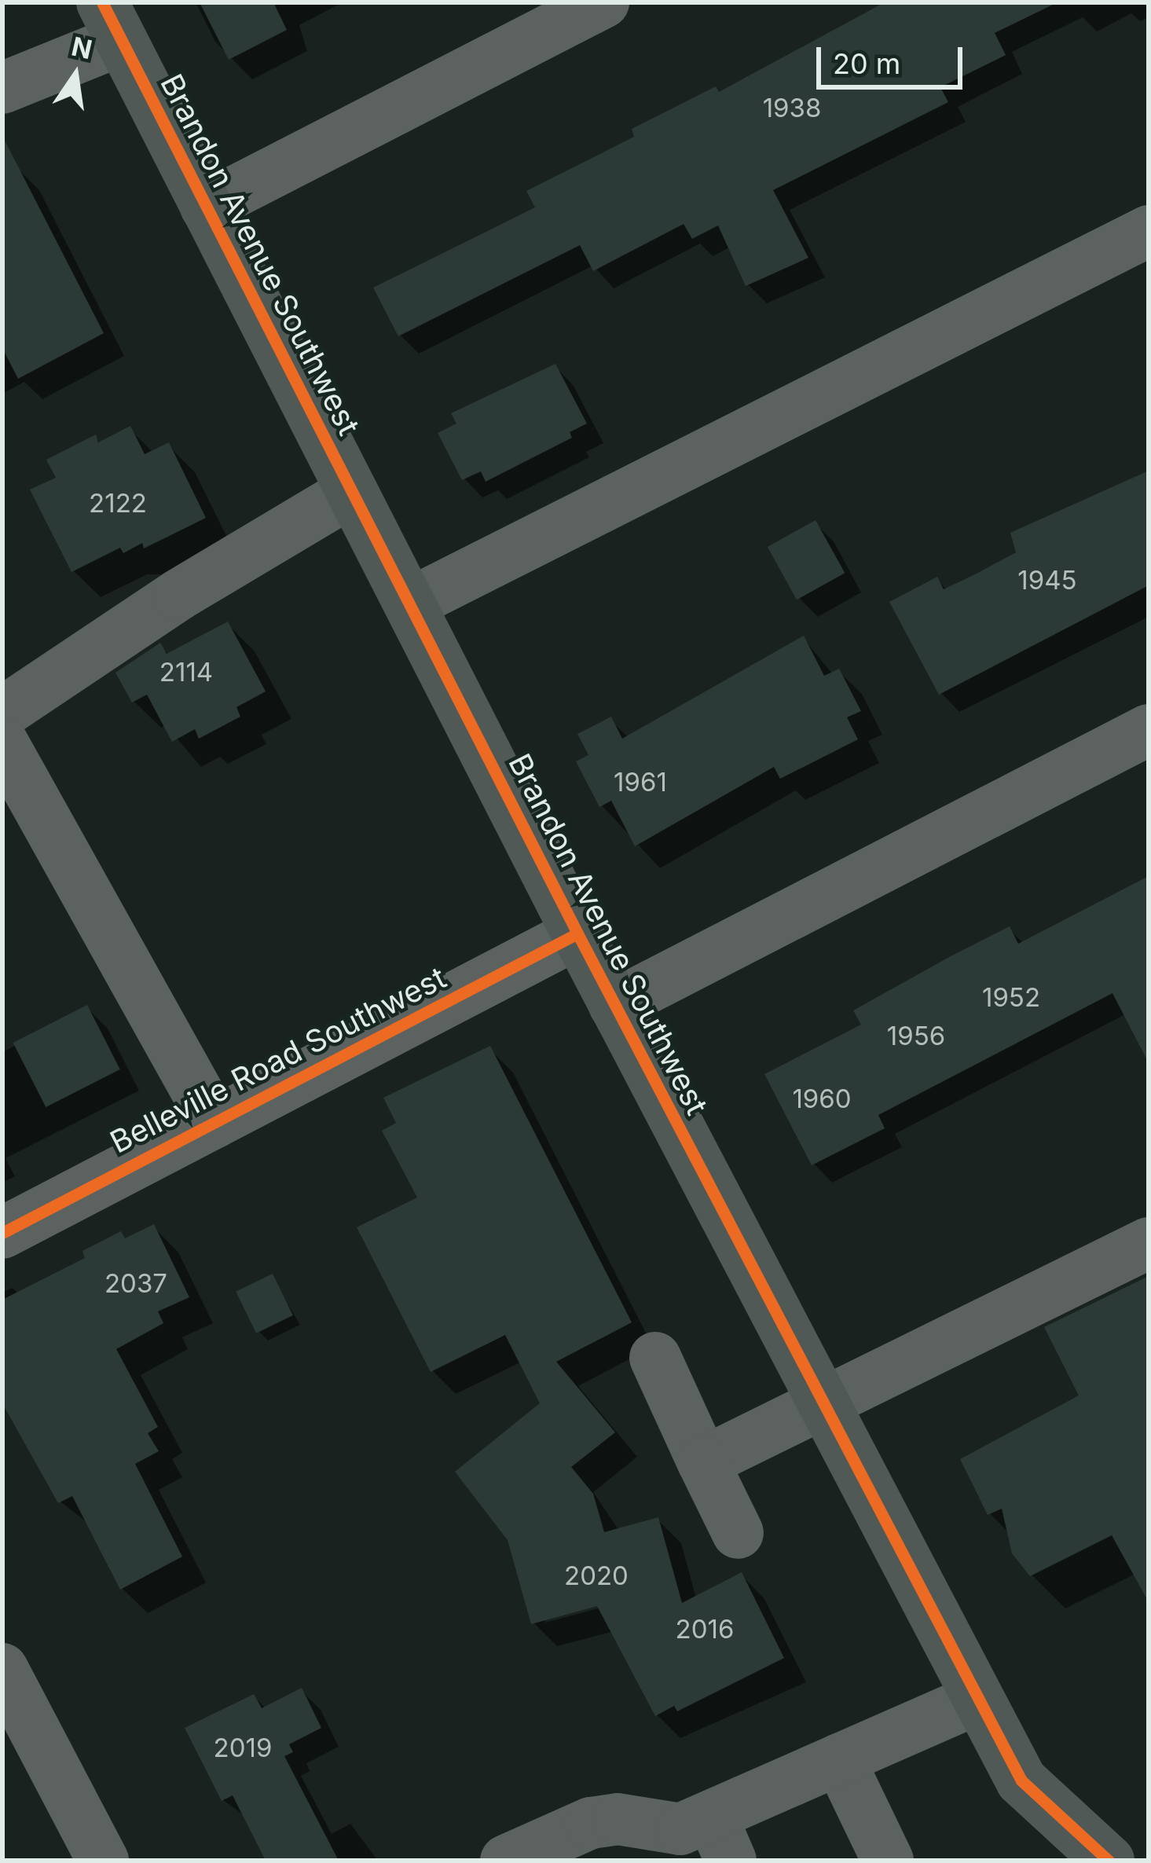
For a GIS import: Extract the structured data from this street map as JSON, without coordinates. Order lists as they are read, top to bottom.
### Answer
{
  "streets": {
    "main road": ["Brandon Avenue Southwest"],
    "street": ["Belleville Road Southwest"]
  },
  "crossings": [
    ["Brandon Avenue Southwest", "Belleville Road Southwest"]
  ],
  "house_numbers": [
    "1938",
    "2122",
    "1945",
    "2114",
    "1961",
    "1952",
    "1956",
    "1960",
    "2037",
    "2020",
    "2016",
    "2019"
  ],
  "scale_bar": "20 m",
  "north": "top"
}
